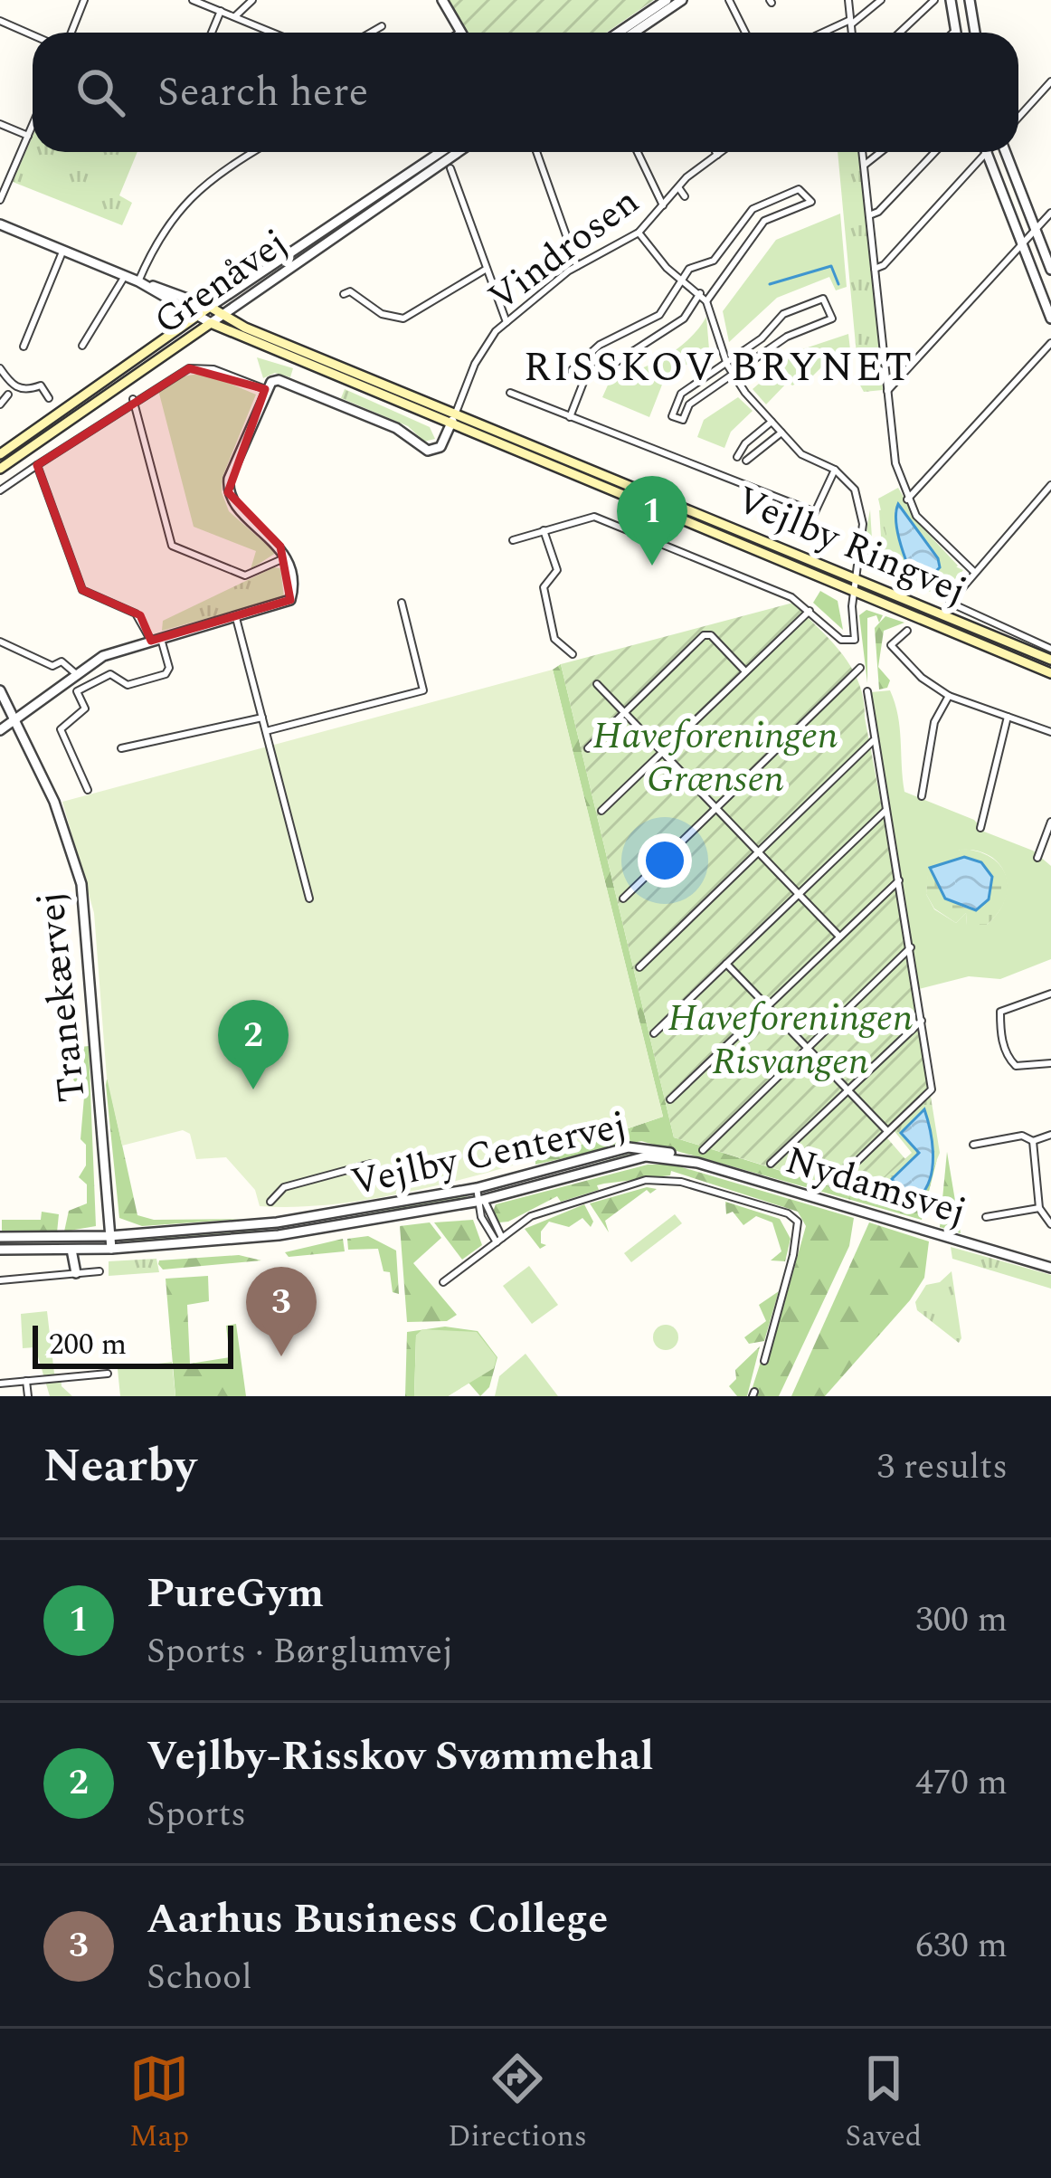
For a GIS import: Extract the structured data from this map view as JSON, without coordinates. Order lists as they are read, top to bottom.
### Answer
{
  "streets": {
    "main road": ["Grenåvej", "Vejlby Ringvej"],
    "street": [
      "Vindrosen",
      "Tranekærvej",
      "Vejlby Centervej",
      "Nydamsvej"
    ]
  },
  "crossings": [
    ["Vindrosen", "Vejlby Ringvej"],
    ["Grenåvej", "Vejlby Ringvej"],
    ["Tranekærvej", "Vejlby Centervej"],
    ["Vejlby Centervej", "Nydamsvej"]
  ],
  "districts": ["RISSKOV BRYNET"],
  "parks": ["Haveforeningen Grænsen", "Haveforeningen Risvangen"],
  "scale_bar": "200 m",
  "page": {
    "search": "Search here",
    "pins": ["1", "2", "3"],
    "scale": "200 m",
    "heading": ["Nearby", "3 results"],
    "list": [
      {
        "mark": "1",
        "name": "PureGym",
        "note": "Sports · Børglumvej",
        "value": "300 m"
      },
      {
        "mark": "2",
        "name": "Vejlby-Risskov Svømmehal",
        "note": "Sports",
        "value": "470 m"
      },
      {
        "mark": "3",
        "name": "Aarhus Business College",
        "note": "School",
        "value": "630 m"
      }
    ],
    "nav": ["Map", "Directions", "Saved"]
  }
}
